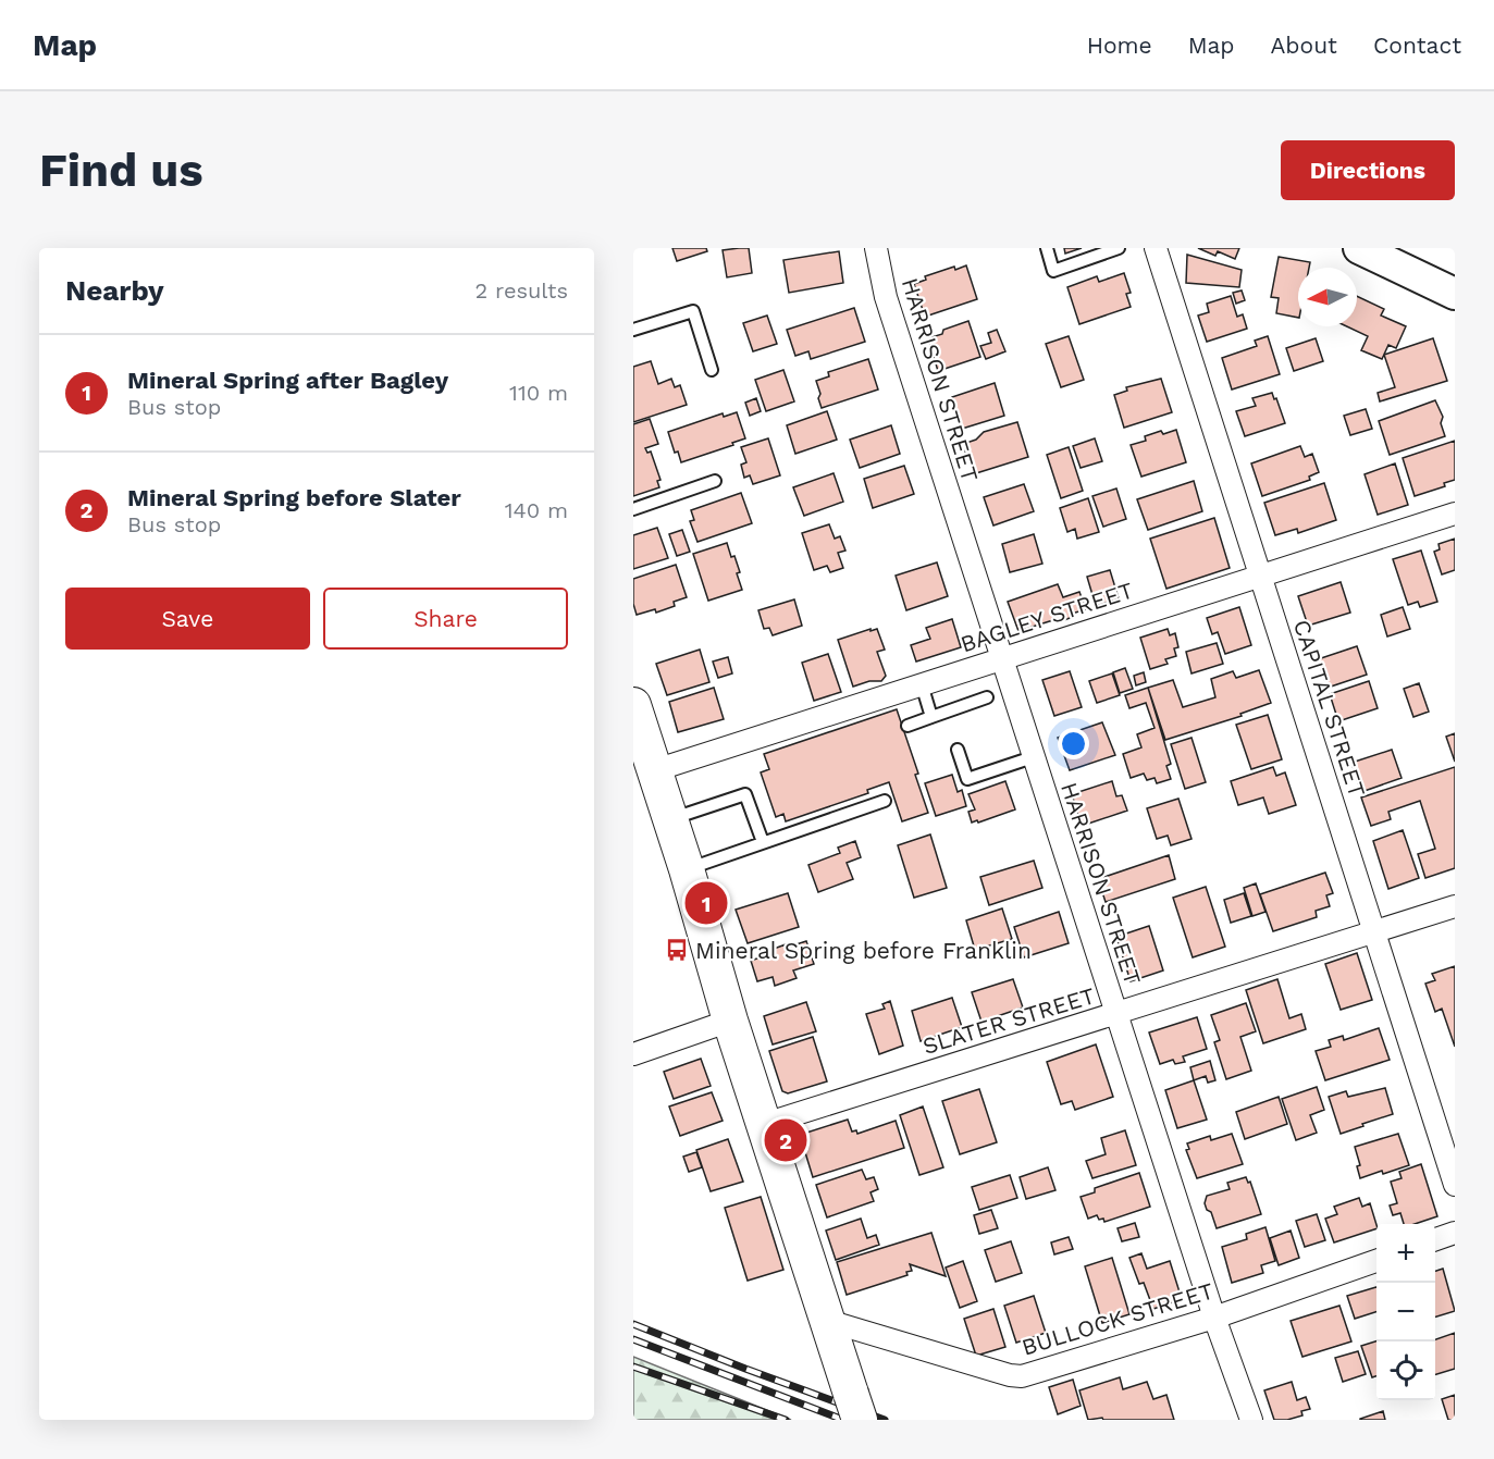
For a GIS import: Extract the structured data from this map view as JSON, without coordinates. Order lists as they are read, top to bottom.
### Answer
{
  "streets": {
    "street": [
      "HARRISON STREET",
      "BAGLEY STREET",
      "CAPITAL STREET",
      "SLATER STREET",
      "BULLOCK STREET"
    ]
  },
  "crossings": [
    ["HARRISON STREET", "BAGLEY STREET"],
    ["HARRISON STREET", "SLATER STREET"],
    ["HARRISON STREET", "BULLOCK STREET"],
    ["BAGLEY STREET", "CAPITAL STREET"],
    ["CAPITAL STREET", "SLATER STREET"]
  ],
  "places": {
    "bus stop": ["Mineral Spring before Franklin"]
  },
  "north": "left",
  "page": {
    "header": "Map",
    "nav": [
      "Home",
      "Map",
      "About",
      "Contact"
    ],
    "buttons": [
      "Directions",
      ["Save", "Share"]
    ],
    "title": "Find us",
    "heading": ["Nearby", "2 results"],
    "list": [
      {
        "mark": "1",
        "name": "Mineral Spring after Bagley",
        "note": "Bus stop",
        "value": "110 m"
      },
      {
        "mark": "2",
        "name": "Mineral Spring before Slater",
        "note": "Bus stop",
        "value": "140 m"
      }
    ],
    "pins": ["1", "2"],
    "map_buttons": ["+", "−"]
  }
}
